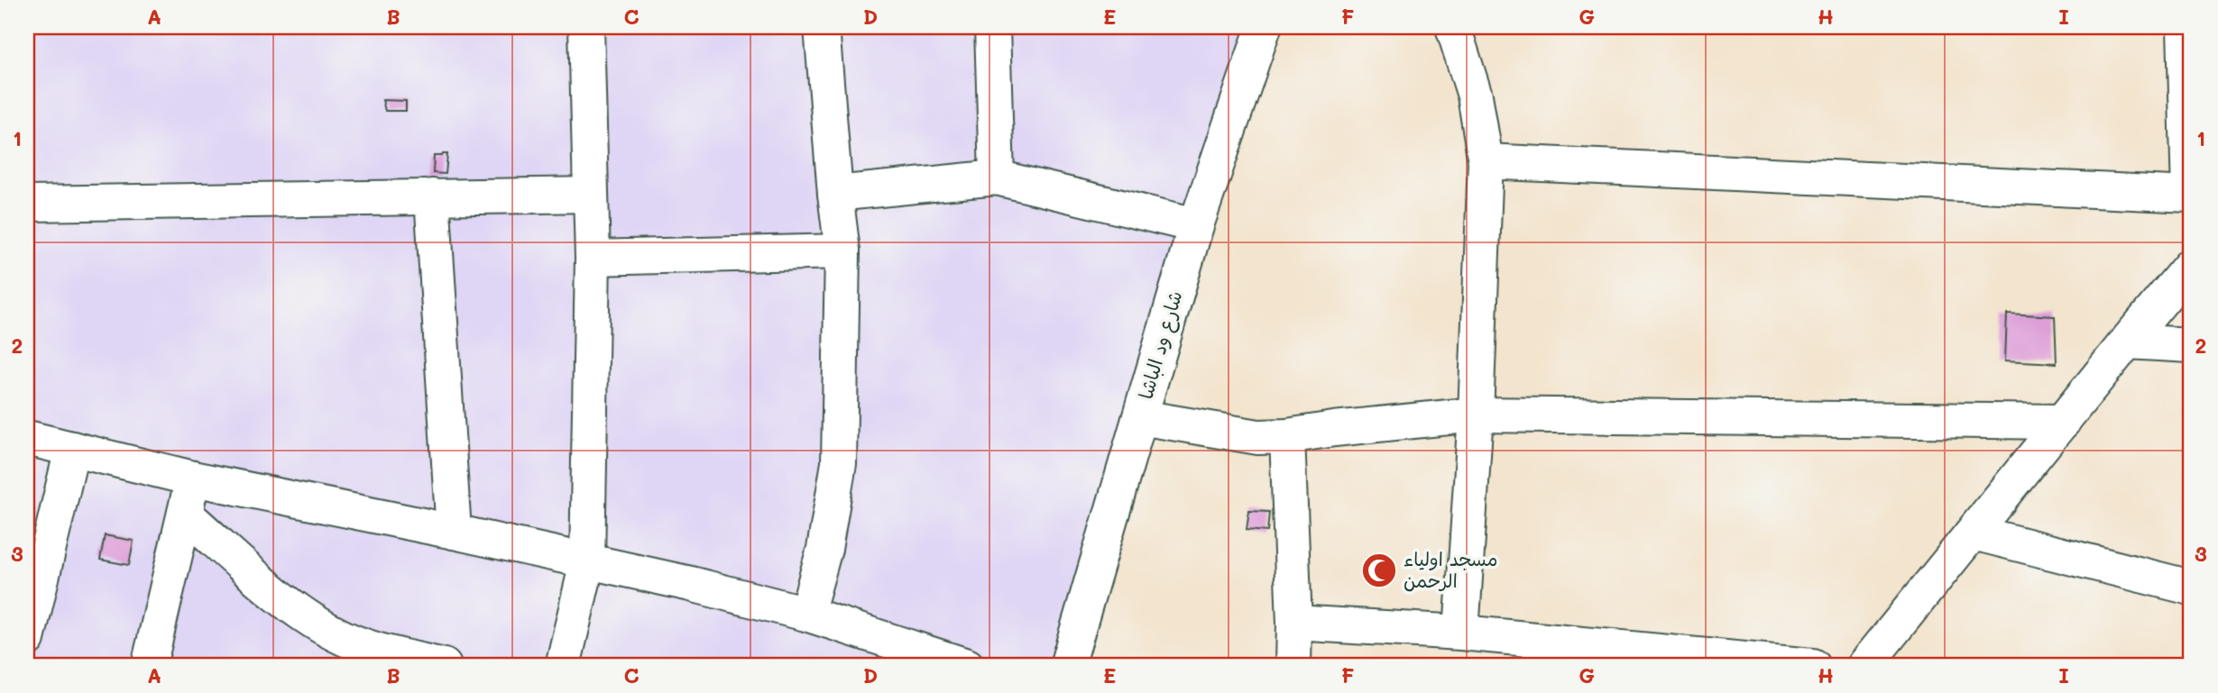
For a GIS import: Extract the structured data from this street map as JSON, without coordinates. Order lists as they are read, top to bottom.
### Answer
{
  "streets": {
    "street": ["شارع ود الباشا"]
  },
  "places": {
    "mosque": ["مسجد اولياء الرحمن"]
  },
  "grid": {
    "columns": [
      "A",
      "B",
      "C",
      "D",
      "E",
      "F",
      "G",
      "H",
      "I"
    ],
    "rows": ["1", "2", "3"]
  }
}
